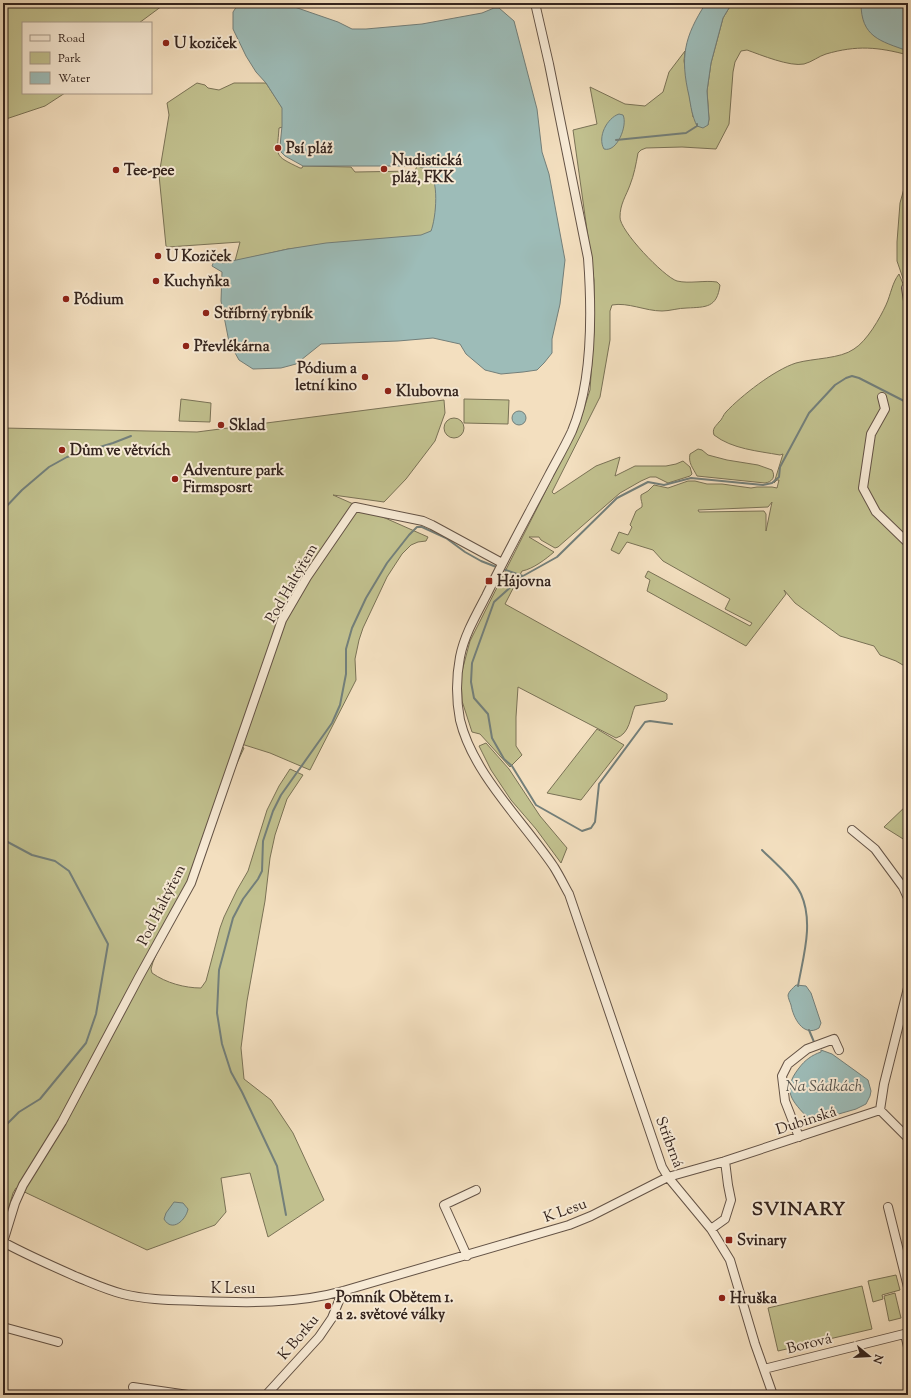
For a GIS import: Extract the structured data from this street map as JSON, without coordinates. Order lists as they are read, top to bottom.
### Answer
{
  "streets": {
    "street": [
      "Pod Haltýřem",
      "Dubinská",
      "Stříbrná",
      "K Lesu",
      "K Borku",
      "Borová"
    ]
  },
  "crossings": [
    ["Pod Haltýřem", "Stříbrná"],
    ["Pod Haltýřem", "K Lesu"],
    ["Dubinská", "Stříbrná"],
    ["Dubinská", "K Lesu"],
    ["Stříbrná", "K Lesu"],
    ["Stříbrná", "Borová"],
    ["K Lesu", "K Borku"]
  ],
  "districts": ["SVINARY"],
  "water": ["Na Sádkách"],
  "places": {
    "other": [
      "U koziček",
      "Psí pláž",
      "Nudistická pláž, FKK",
      "Tee-pee",
      "U Koziček",
      "Kuchyňka",
      "Pódium",
      "Stříbrný rybník",
      "Převlékárna",
      "Pódium a letní kino",
      "Klubovna",
      "Sklad",
      "Dům ve větvích",
      "Adventure park Firmsposrt",
      "Hruška",
      "Pomník Obětem 1. a 2. světové války"
    ],
    "transit": ["Hájovna", "Svinary"]
  },
  "legend": ["Road", "Park", "Water"],
  "north": "right"
}
